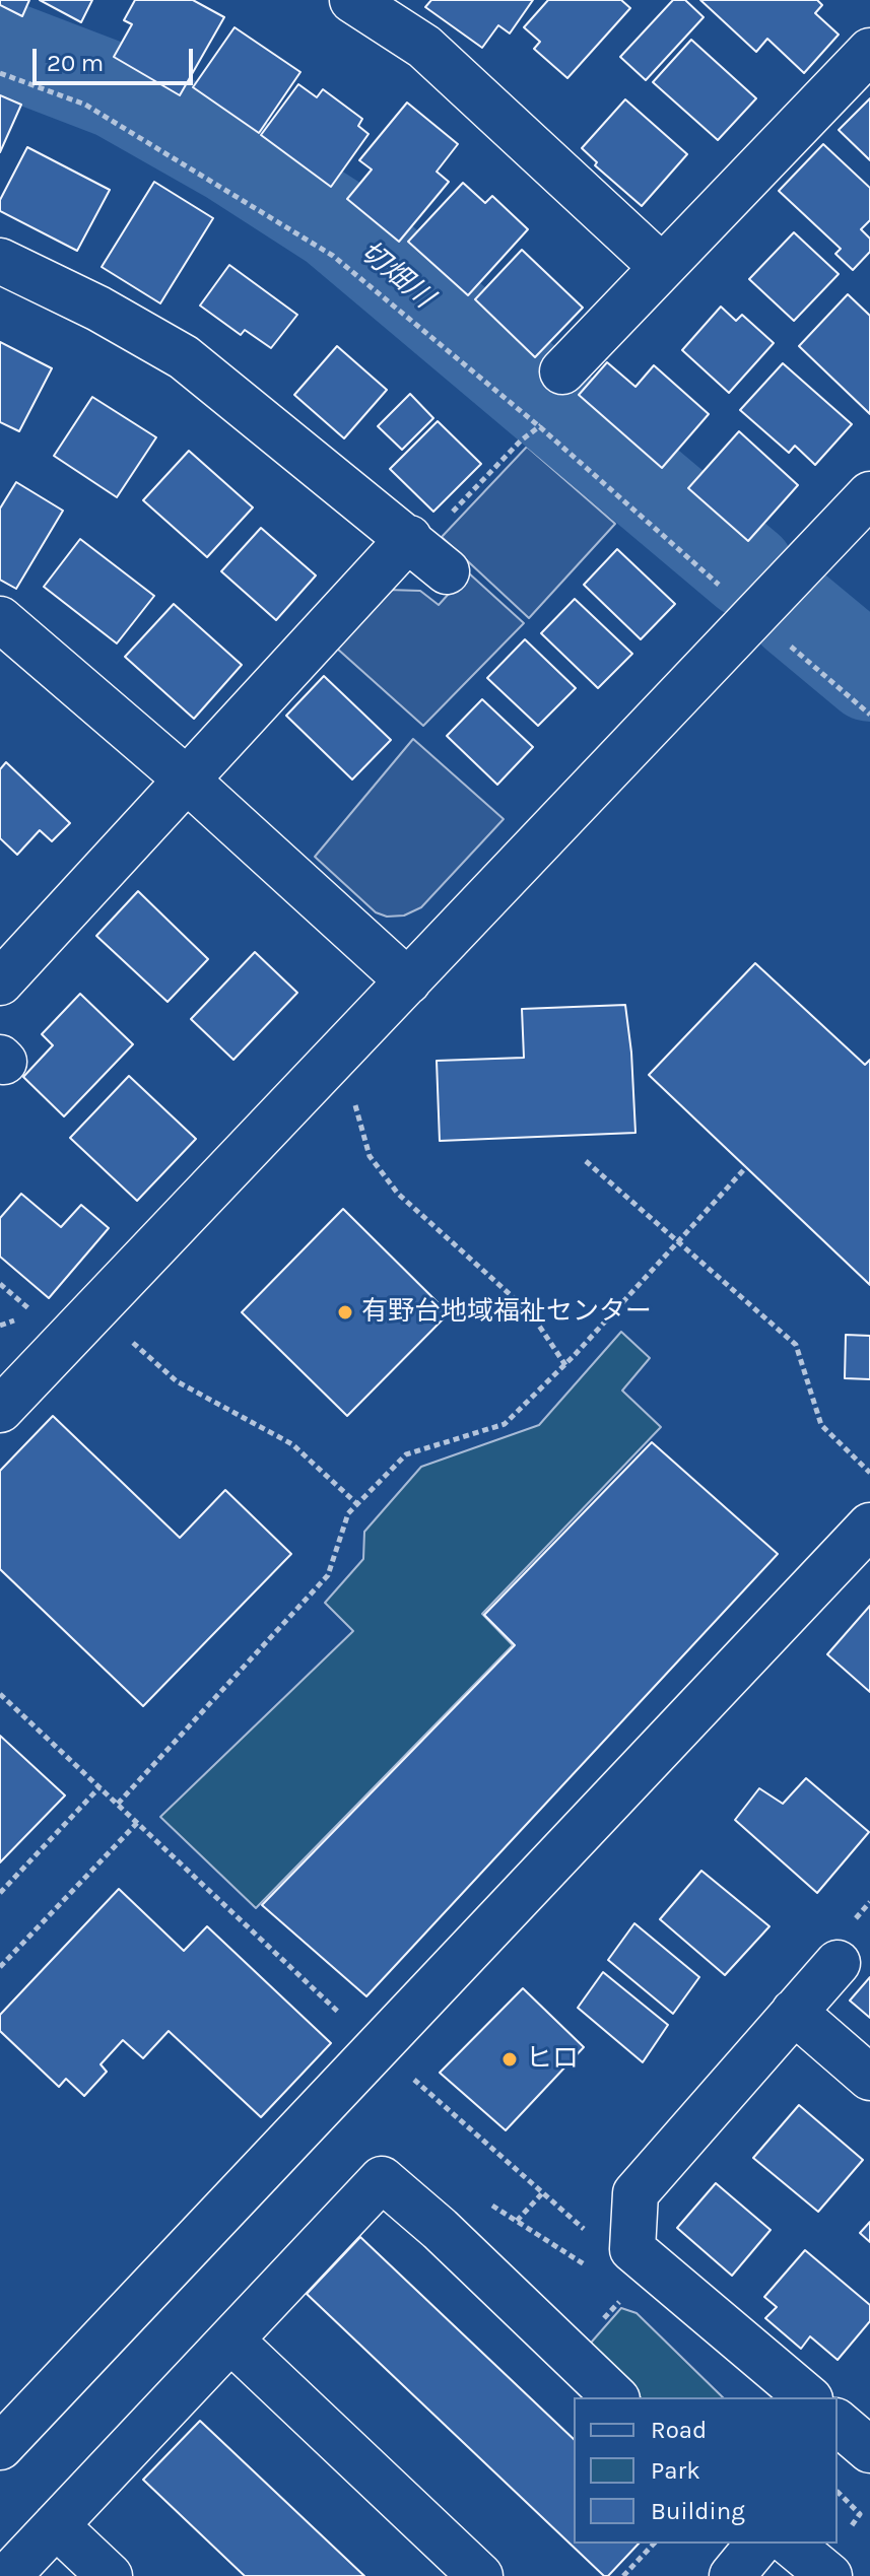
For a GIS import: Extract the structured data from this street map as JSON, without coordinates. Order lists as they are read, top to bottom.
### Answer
{
  "water": ["切畑川"],
  "places": ["有野台地域福祉センター", "ヒロ"],
  "legend": ["Road", "Park", "Building"],
  "scale_bar": "20 m"
}
